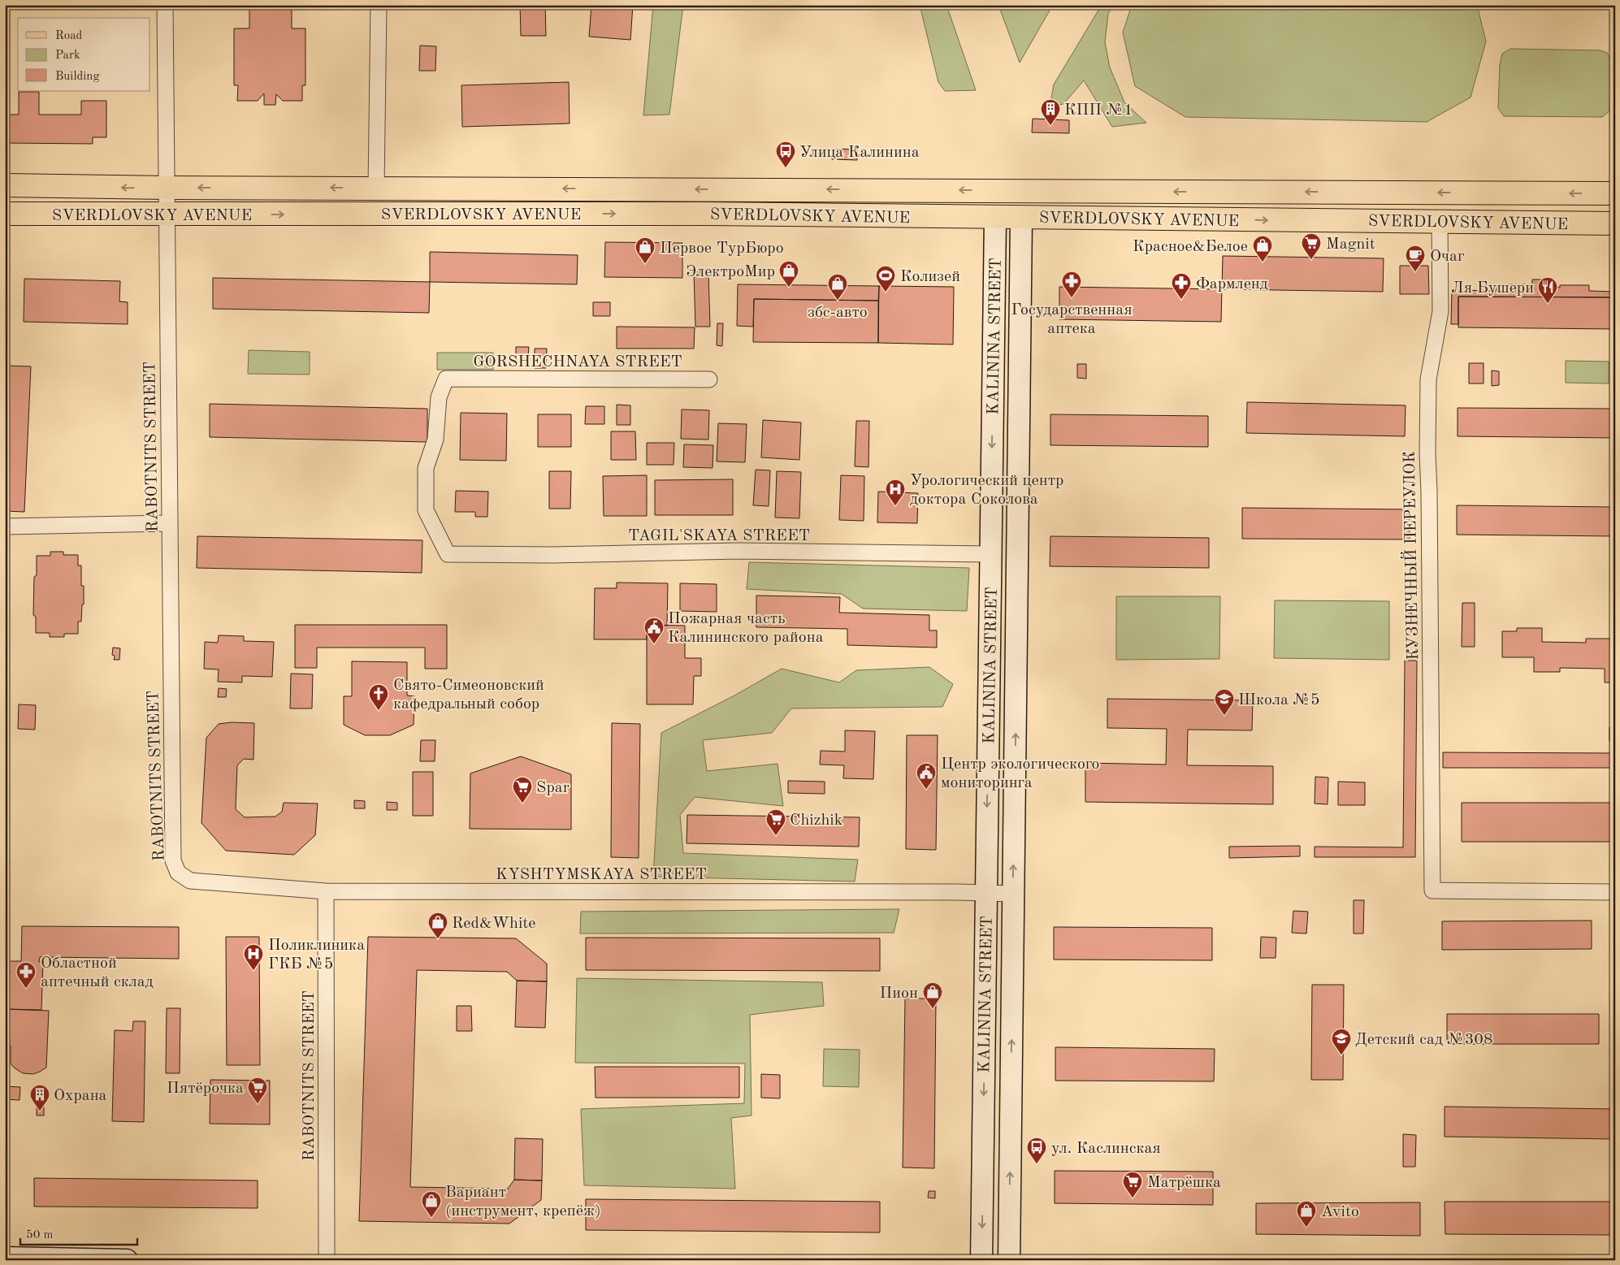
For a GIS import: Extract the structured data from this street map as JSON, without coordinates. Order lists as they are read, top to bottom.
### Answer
{
  "streets": {
    "main road": ["SVERDLOVSKY AVENUE", "KALININA STREET"],
    "street": [
      "GORSHECHNAYA STREET",
      "RABOTNITS STREET",
      "TAGIL'SKAYA STREET",
      "КУЗНЕЧНЫЙ ПЕРЕУЛОК",
      "KYSHTYMSKAYA STREET"
    ]
  },
  "crossings": [
    ["SVERDLOVSKY AVENUE", "KALININA STREET"],
    ["SVERDLOVSKY AVENUE", "RABOTNITS STREET"],
    ["SVERDLOVSKY AVENUE", "КУЗНЕЧНЫЙ ПЕРЕУЛОК"],
    ["KALININA STREET", "TAGIL'SKAYA STREET"],
    ["KALININA STREET", "KYSHTYMSKAYA STREET"],
    ["GORSHECHNAYA STREET", "TAGIL'SKAYA STREET"],
    ["RABOTNITS STREET", "KYSHTYMSKAYA STREET"]
  ],
  "places": {
    "building": ["КПП №1", "Охрана"],
    "bus stop": ["Улица Калинина", "ул. Каслинская"],
    "supermarket": [
      "Magnit",
      "Spar",
      "Chizhik",
      "Пятёрочка",
      "Матрёшка"
    ],
    "shop": [
      "Красное&Белое",
      "Первое ТурБюро",
      "ЭлектроМир",
      "збс-авто",
      "Red&White",
      "Пион",
      "Вариант (инструмент, крепёж)",
      "Avito"
    ],
    "cafe": ["Очаг"],
    "sports": ["Колизей"],
    "pharmacy": ["Государственная аптека", "Фармленд", "Областной аптечный склад"],
    "restaurant": ["Ля Бушери"],
    "hospital": ["Урологический центр доктора Соколова", "Поликлиника ГКБ №5"],
    "public building": ["Пожарная часть Калининского района", "Центр экологического мониторинга"],
    "church": ["Свято-Симеоновский кафедральный собор"],
    "school or university": ["Школа №5", "Детский сад №308"]
  },
  "legend": ["Road", "Park", "Building"],
  "scale_bar": "50 m"
}
